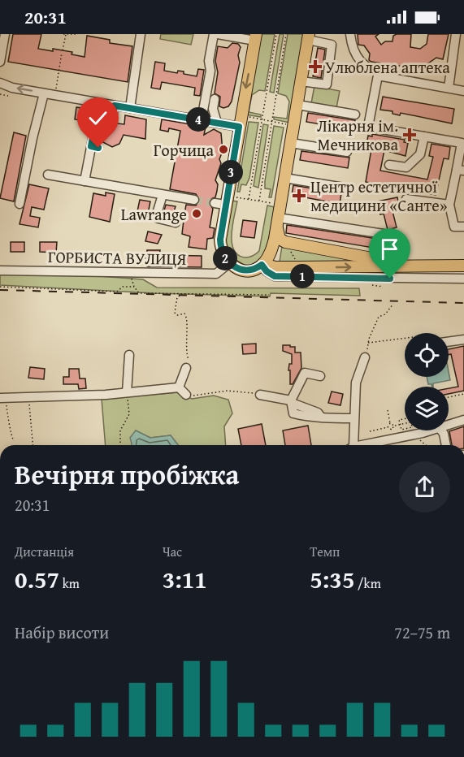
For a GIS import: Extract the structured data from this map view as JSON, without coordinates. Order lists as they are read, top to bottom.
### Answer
{
  "streets": {
    "street": ["ГОРБИСТА ВУЛИЦЯ"]
  },
  "places": {
    "health": ["Улюблена аптека", "Лікарня ім. Мечникова", "Центр естетичної медицини «Санте»"],
    "other": ["Горчица", "Lawrange"]
  },
  "page": {
    "status": "20:31",
    "pins": [
      "4",
      "3",
      "2",
      "1"
    ],
    "heading": ["Вечірня пробіжка", "20:31"],
    "stats": [
      ["Дистанція", "0.57 km"],
      ["Час", "3:11"],
      ["Темп", "5:35 /km"]
    ],
    "chart": ["Набір висоти", "72–75 m"]
  }
}
